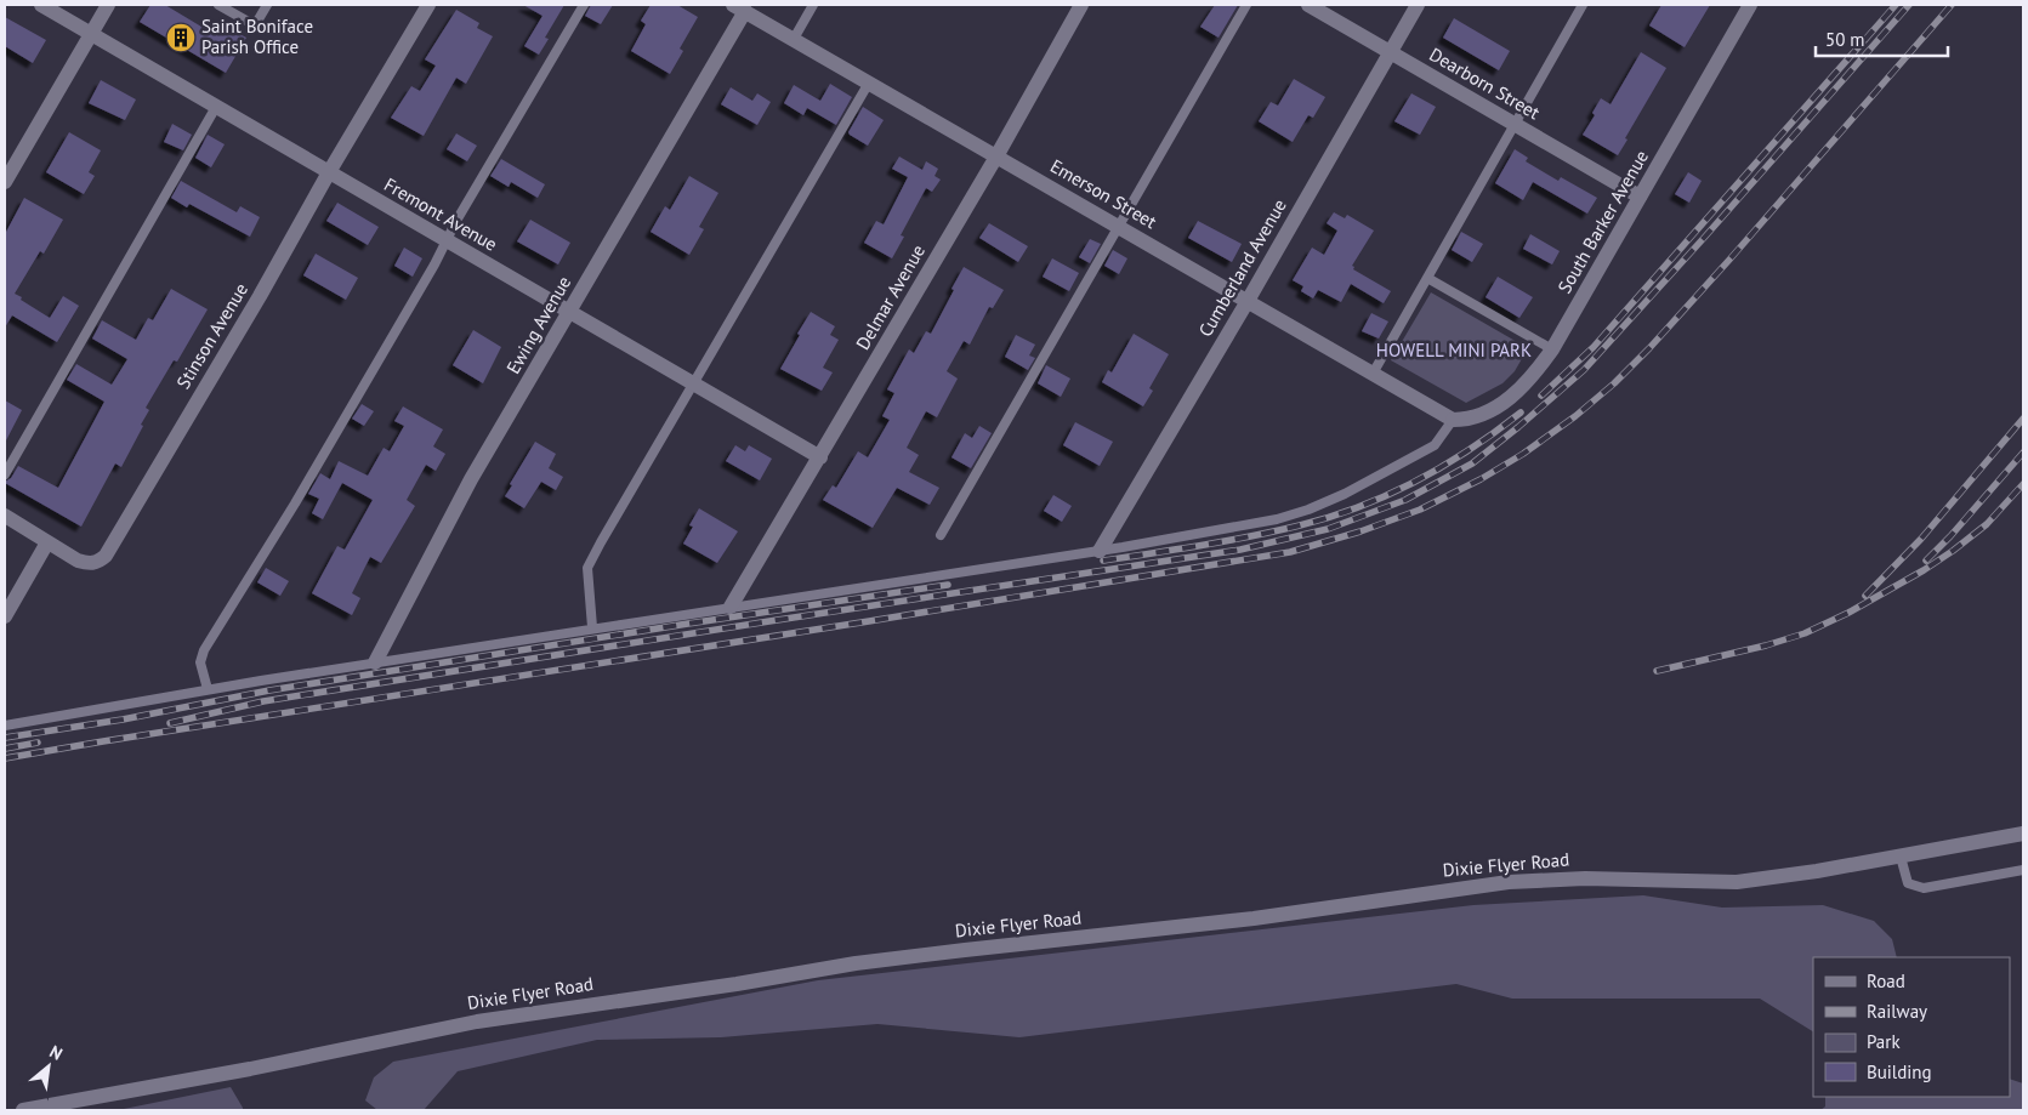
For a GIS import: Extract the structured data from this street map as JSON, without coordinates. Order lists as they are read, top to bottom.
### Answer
{
  "streets": {
    "street": [
      "Dearborn Street",
      "Emerson Street",
      "Fremont Avenue",
      "South Barker Avenue",
      "Cumberland Avenue",
      "Delmar Avenue",
      "Ewing Avenue",
      "Stinson Avenue",
      "Dixie Flyer Road"
    ]
  },
  "crossings": [
    ["Dearborn Street", "South Barker Avenue"],
    ["Dearborn Street", "Cumberland Avenue"],
    ["Emerson Street", "South Barker Avenue"],
    ["Emerson Street", "Cumberland Avenue"],
    ["Emerson Street", "Delmar Avenue"],
    ["Emerson Street", "Ewing Avenue"],
    ["Fremont Avenue", "Delmar Avenue"],
    ["Fremont Avenue", "Ewing Avenue"],
    ["Fremont Avenue", "Stinson Avenue"]
  ],
  "parks": ["HOWELL MINI PARK"],
  "places": {
    "building": ["Saint Boniface Parish Office"]
  },
  "legend": [
    "Road",
    "Railway",
    "Park",
    "Building"
  ],
  "scale_bar": "50 m",
  "north": "top right"
}
